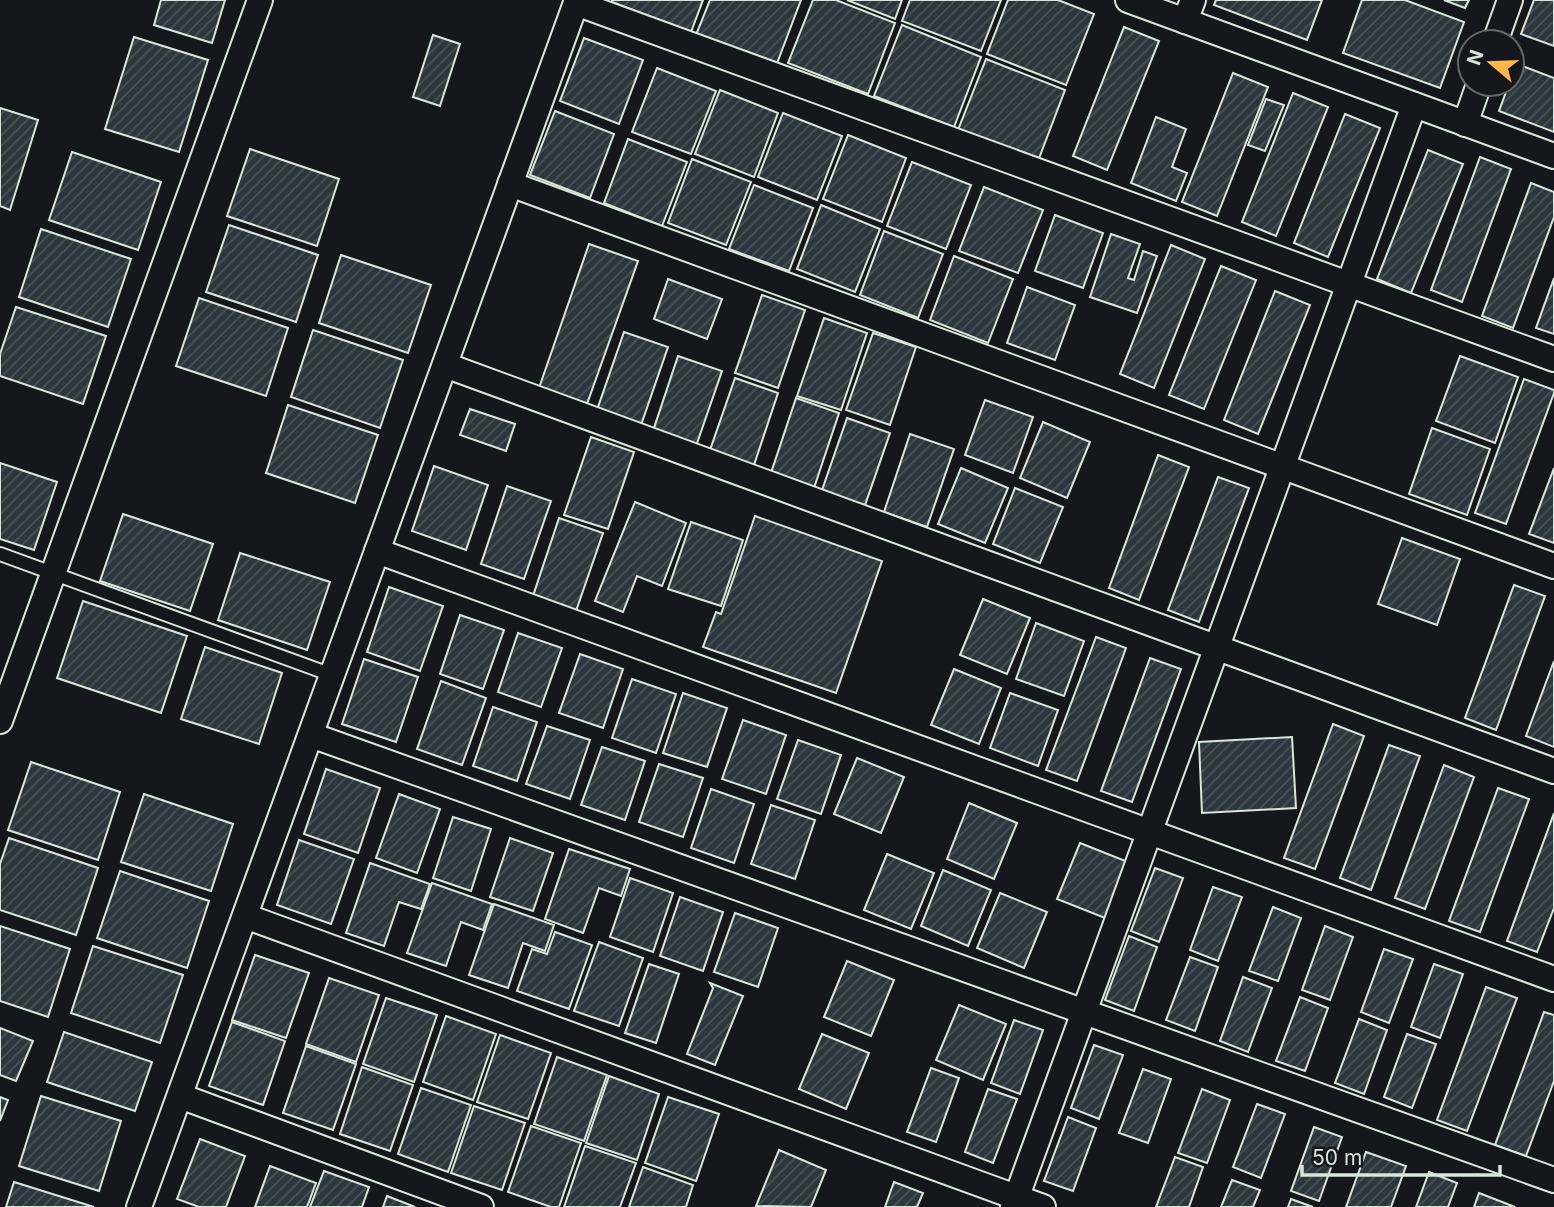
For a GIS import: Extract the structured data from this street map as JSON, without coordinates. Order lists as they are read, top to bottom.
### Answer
{
  "scale_bar": "50 m",
  "north": "left"
}
